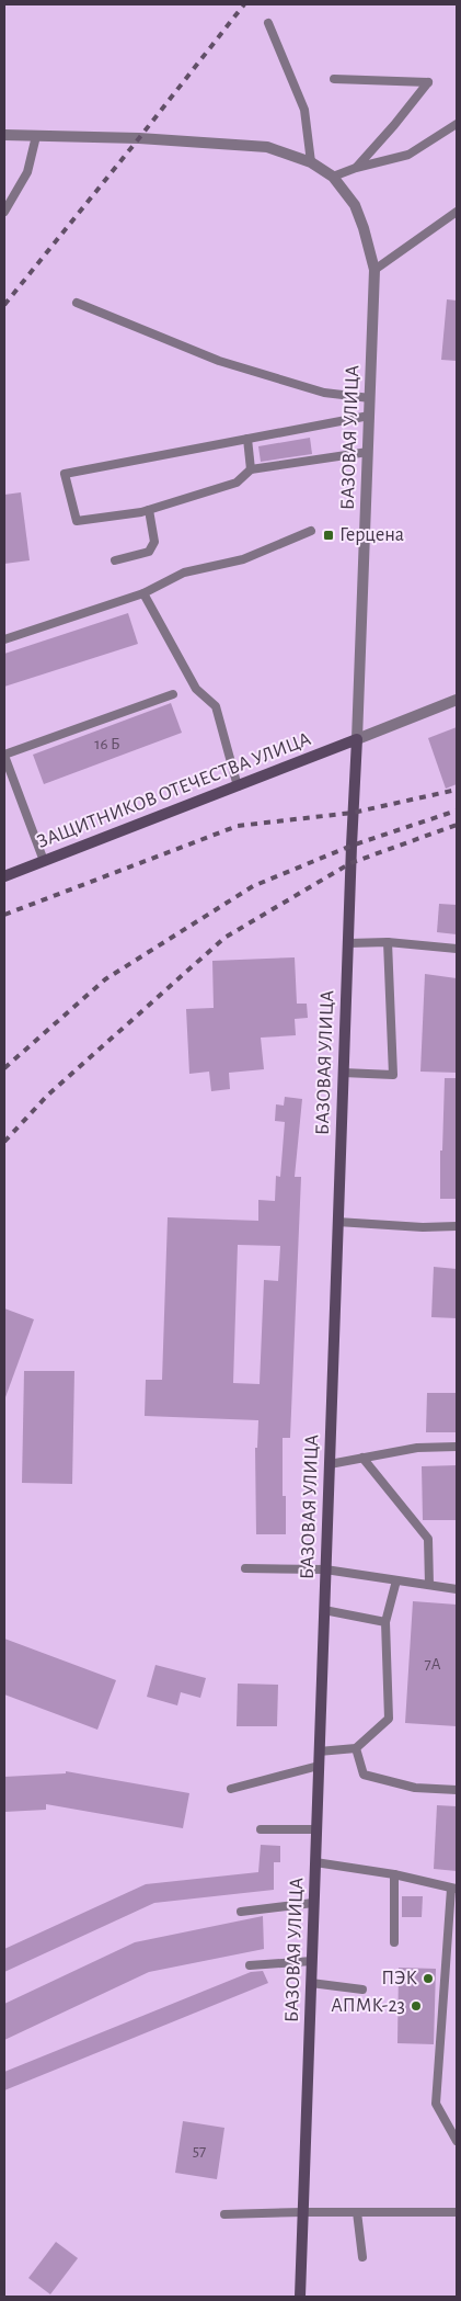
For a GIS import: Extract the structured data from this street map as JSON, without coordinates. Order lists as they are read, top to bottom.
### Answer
{
  "streets": {
    "main road": ["БАЗОВАЯ УЛИЦА", "ЗАЩИТНИКОВ ОТЕЧЕСТВА УЛИЦА"]
  },
  "crossings": [
    ["БАЗОВАЯ УЛИЦА", "ЗАЩИТНИКОВ ОТЕЧЕСТВА УЛИЦА"]
  ],
  "places": {
    "transit": ["Герцена"],
    "other": ["ПЭК", "АПМК-23"]
  },
  "house_numbers": ["16 Б", "7А", "57"]
}
